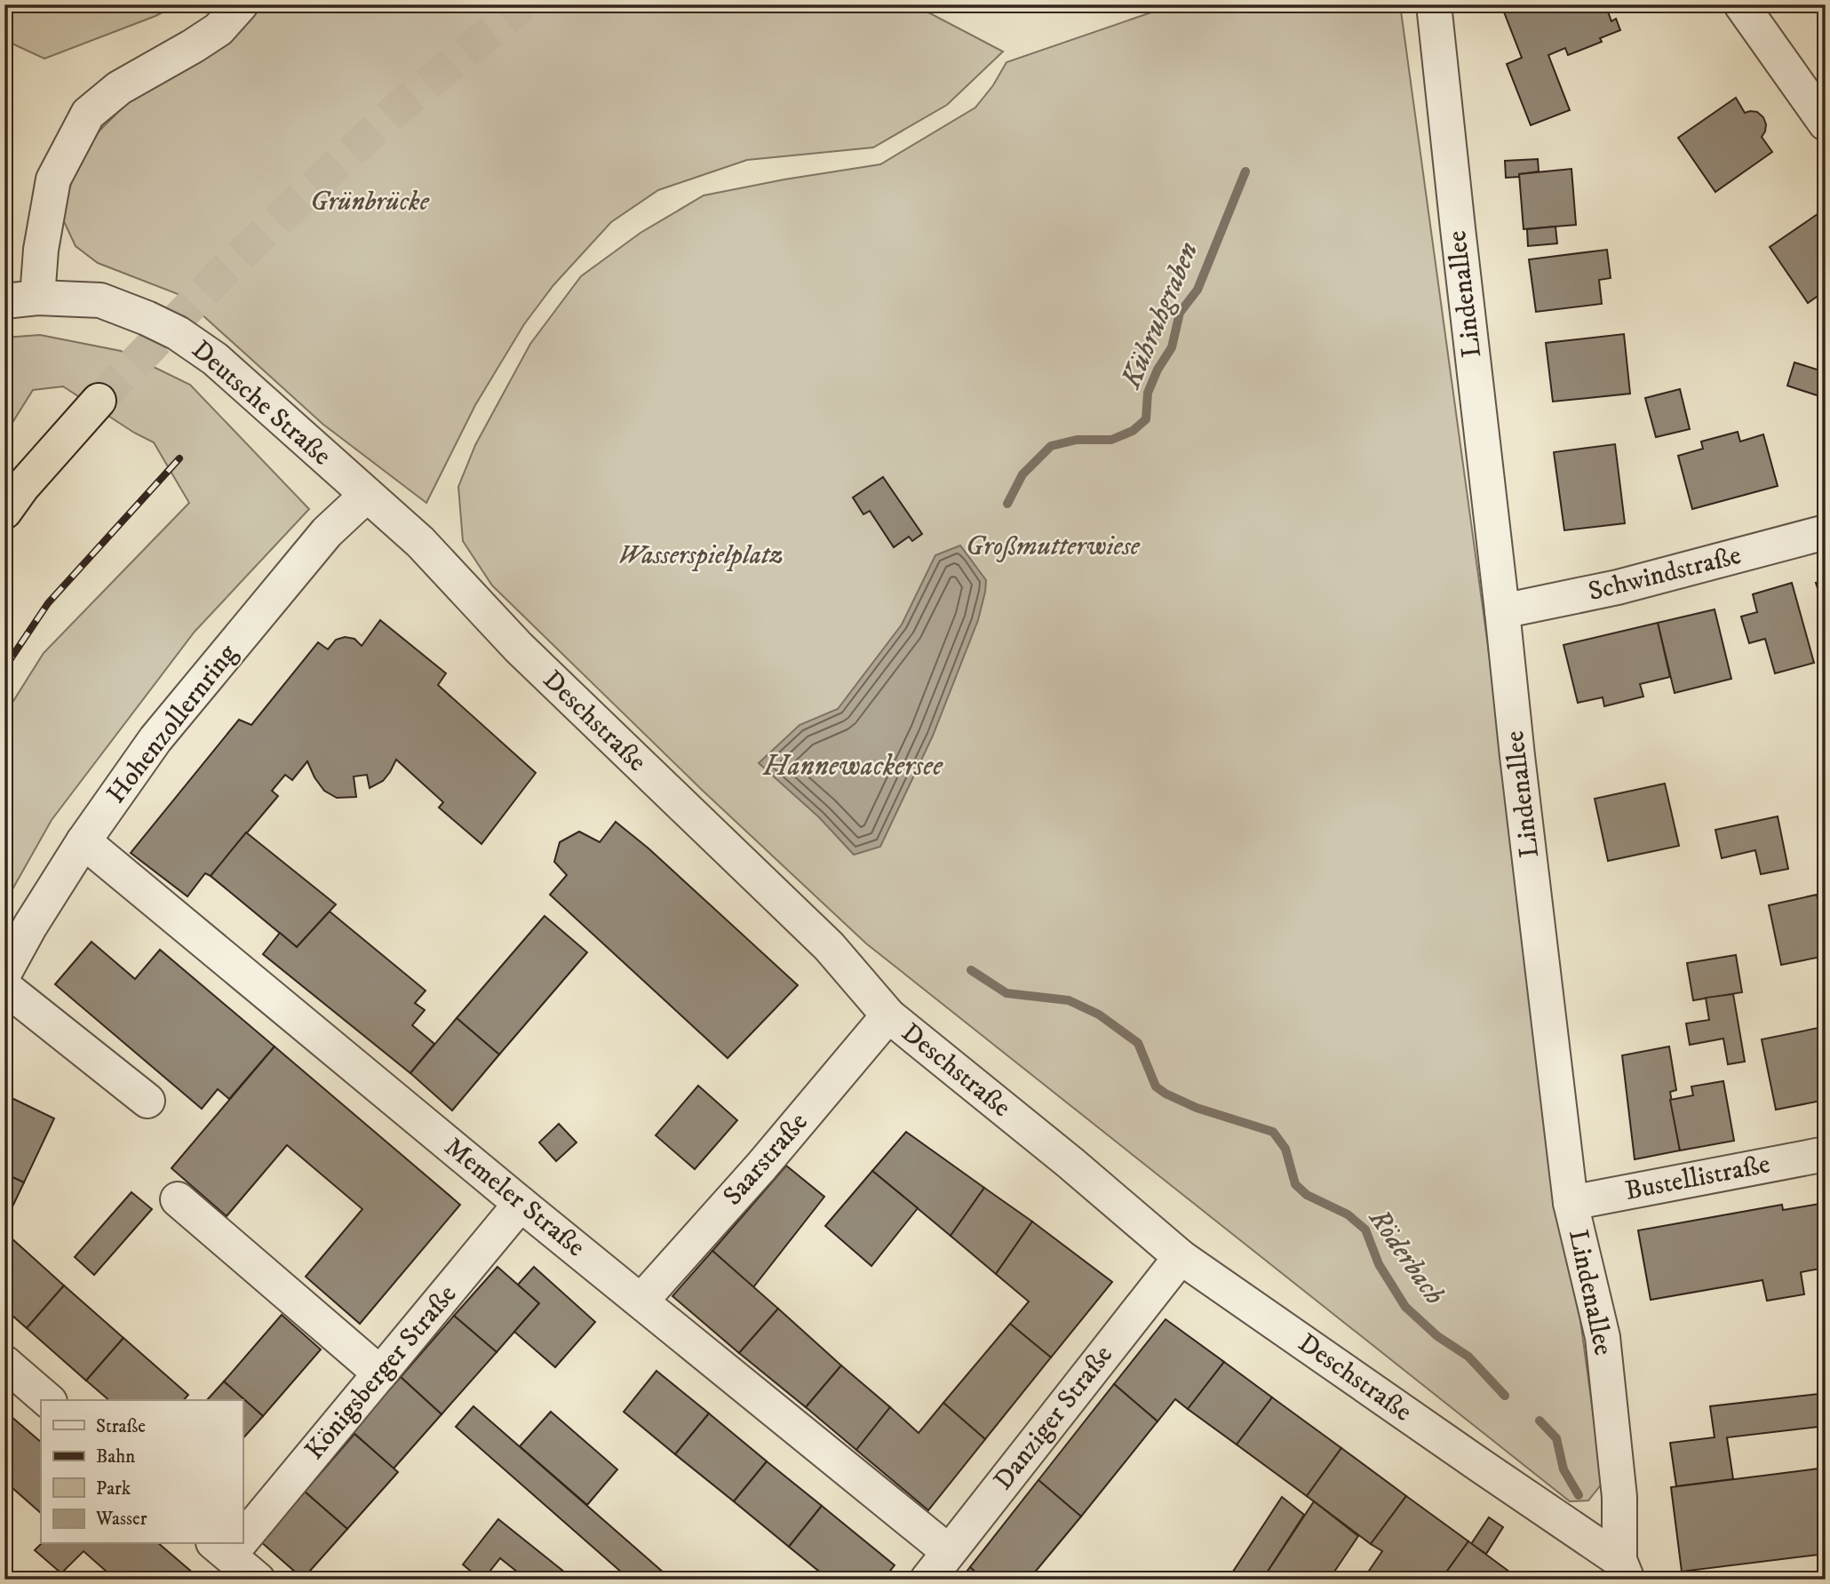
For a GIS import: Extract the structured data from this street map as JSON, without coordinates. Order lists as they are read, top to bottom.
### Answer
{
  "streets": {
    "street": [
      "Lindenallee",
      "Deutsche Straße",
      "Schwindstraße",
      "Deschstraße",
      "Hohenzollernring",
      "Saarstraße",
      "Bustellistraße",
      "Memeler Straße",
      "Königsberger Straße",
      "Danziger Straße"
    ]
  },
  "crossings": [
    ["Lindenallee", "Schwindstraße"],
    ["Lindenallee", "Deschstraße"],
    ["Lindenallee", "Bustellistraße"],
    ["Deutsche Straße", "Deschstraße"],
    ["Deutsche Straße", "Hohenzollernring"],
    ["Deschstraße", "Hohenzollernring"],
    ["Deschstraße", "Saarstraße"],
    ["Deschstraße", "Danziger Straße"],
    ["Hohenzollernring", "Memeler Straße"],
    ["Saarstraße", "Memeler Straße"],
    ["Memeler Straße", "Königsberger Straße"],
    ["Memeler Straße", "Danziger Straße"]
  ],
  "water": ["Kühruhgraben", "Hannewackersee", "Röderbach"],
  "parks": ["Grünbrücke", "Großmutterwiese", "Wasserspielplatz"],
  "legend": [
    "Straße",
    "Bahn",
    "Park",
    "Wasser"
  ]
}
